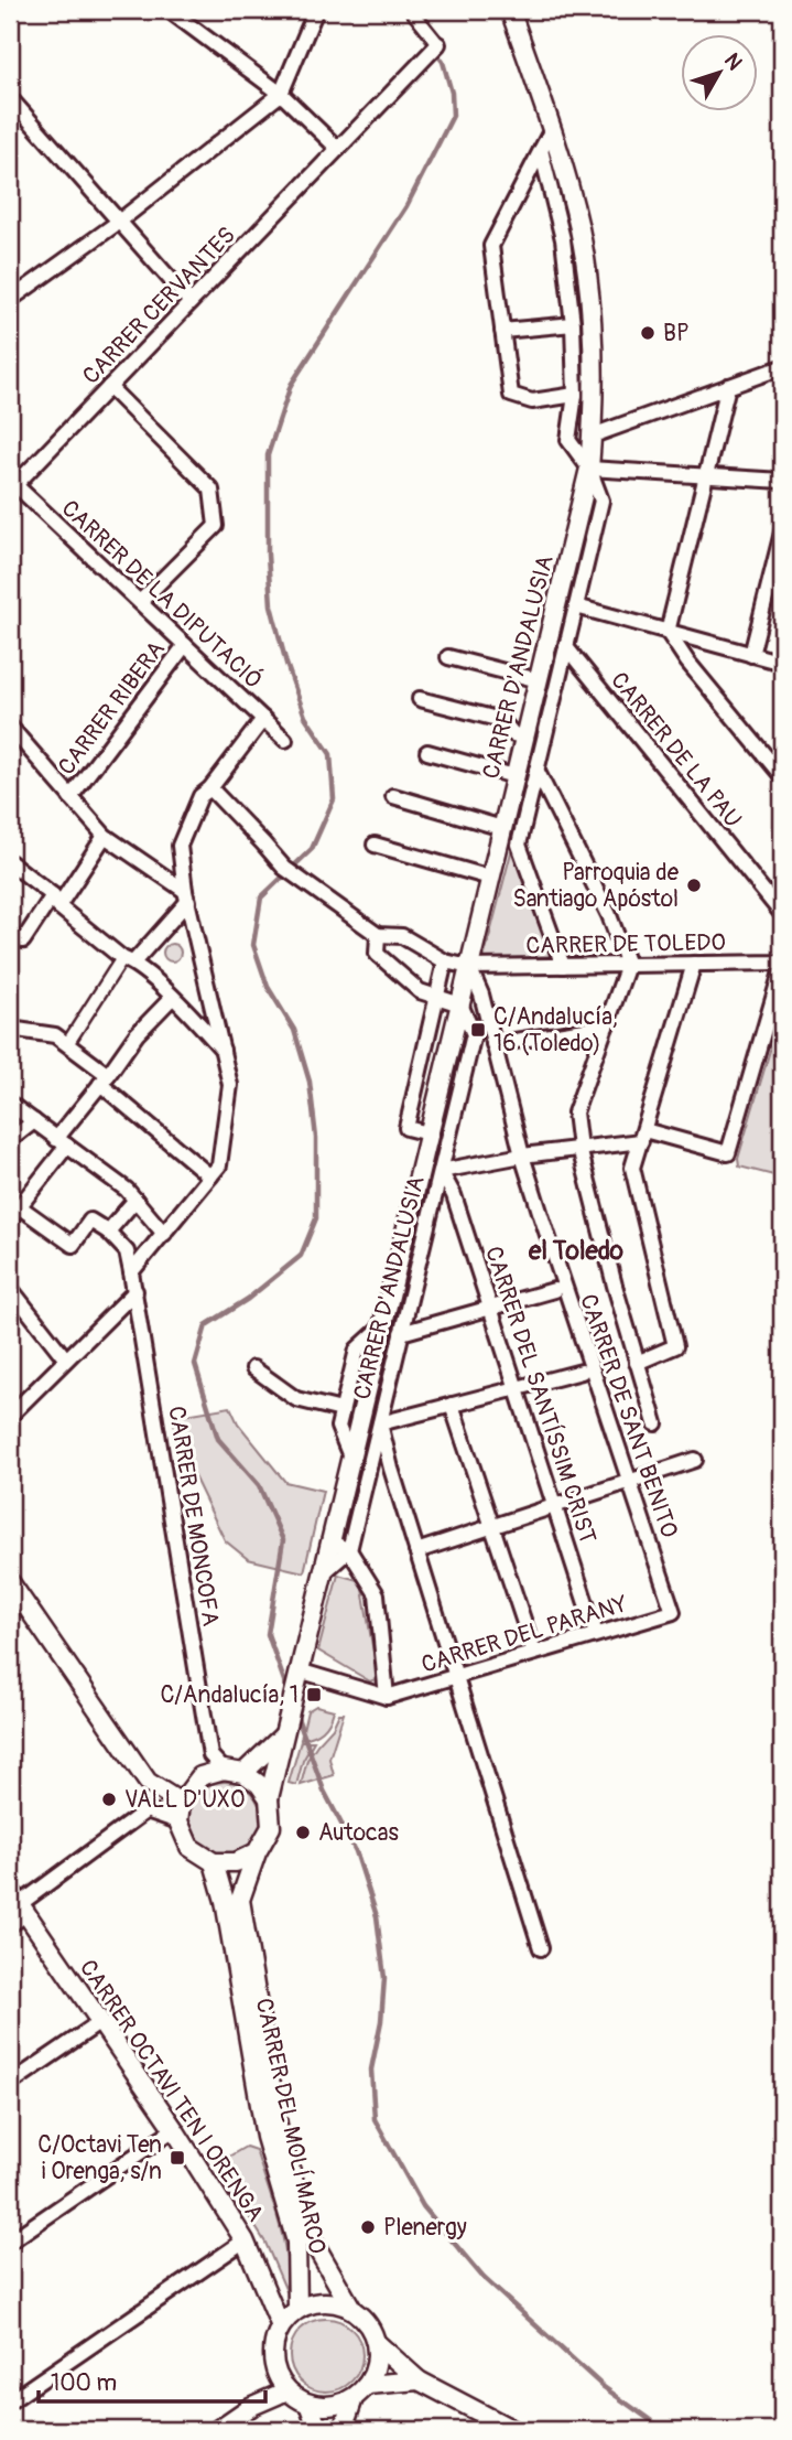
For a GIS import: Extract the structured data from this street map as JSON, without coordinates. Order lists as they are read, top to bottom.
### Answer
{
  "streets": {
    "street": [
      "CARRER CERVANTES",
      "CARRER DE LA DIPUTACIÓ",
      "CARRER D'ANDALUSIA",
      "CARRER RIBERA",
      "CARRER DE LA PAU",
      "CARRER DE TOLEDO",
      "CARRER DEL SANTÍSSIM CRIST",
      "CARRER DE SANT BENITO",
      "CARRER DE MONCOFA",
      "CARRER DEL PARANY",
      "CARRER OCTAVI TEN I ORENGA",
      "CARRER DEL MOLÍ MARCO"
    ]
  },
  "crossings": [
    ["CARRER CERVANTES", "CARRER DE LA DIPUTACIÓ"],
    ["CARRER DE LA DIPUTACIÓ", "CARRER RIBERA"],
    ["CARRER D'ANDALUSIA", "CARRER DE LA PAU"],
    ["CARRER D'ANDALUSIA", "CARRER DE TOLEDO"],
    ["CARRER D'ANDALUSIA", "CARRER DEL SANTÍSSIM CRIST"],
    ["CARRER D'ANDALUSIA", "CARRER DE SANT BENITO"],
    ["CARRER D'ANDALUSIA", "CARRER DEL MOLÍ MARCO"],
    ["CARRER DE TOLEDO", "CARRER DE SANT BENITO"],
    ["CARRER DEL SANTÍSSIM CRIST", "CARRER DEL PARANY"],
    ["CARRER DE SANT BENITO", "CARRER DEL PARANY"],
    ["CARRER OCTAVI TEN I ORENGA", "CARRER DEL MOLÍ MARCO"]
  ],
  "districts": ["el Toledo"],
  "places": {
    "other": [
      "BP",
      "Parroquia de Santiago Apóstol",
      "VALL D'UXO",
      "Autocas",
      "Plenergy"
    ],
    "transit": ["C/Andalucía, 16 (Toledo)", "C/Andalucía, 1", "C/Octavi Ten i Orenga, s/n"]
  },
  "scale_bar": "100 m",
  "north": "top right"
}
